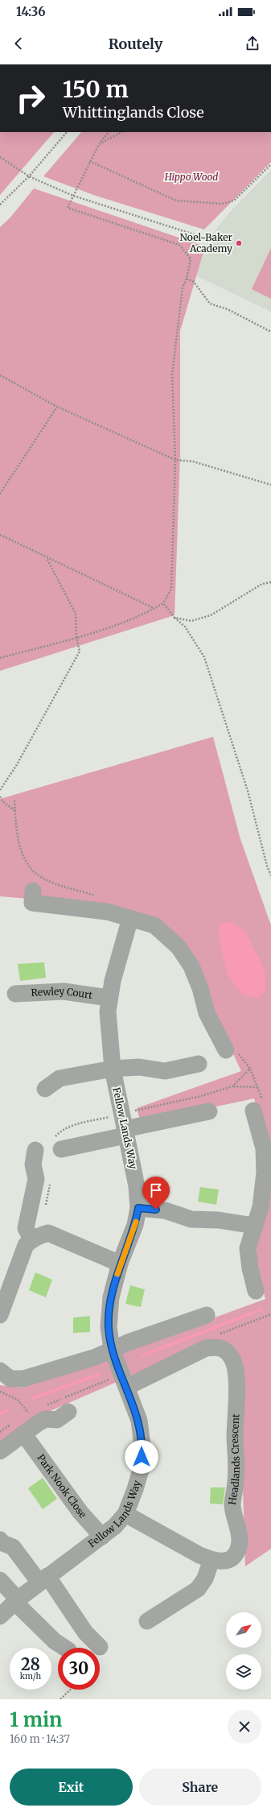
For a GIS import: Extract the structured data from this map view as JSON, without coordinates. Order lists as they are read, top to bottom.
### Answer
{
  "streets": {
    "street": [
      "Rewley Court",
      "Fellow Lands Way",
      "Headlands Crescent",
      "Park Nook Close"
    ]
  },
  "crossings": [
    ["Rewley Court", "Fellow Lands Way"],
    ["Fellow Lands Way", "Headlands Crescent"],
    ["Fellow Lands Way", "Park Nook Close"]
  ],
  "parks": ["Hippo Wood"],
  "places": ["Noel-Baker Academy"],
  "north": "top right",
  "page": {
    "status": "14:36",
    "header": "Routely",
    "turn": ["150 m", "Whittinglands Close"],
    "speed": "28 km/h",
    "limit": "30",
    "heading": ["1 min", "160 m · 14:37"],
    "buttons": ["Exit", "Share"]
  }
}
